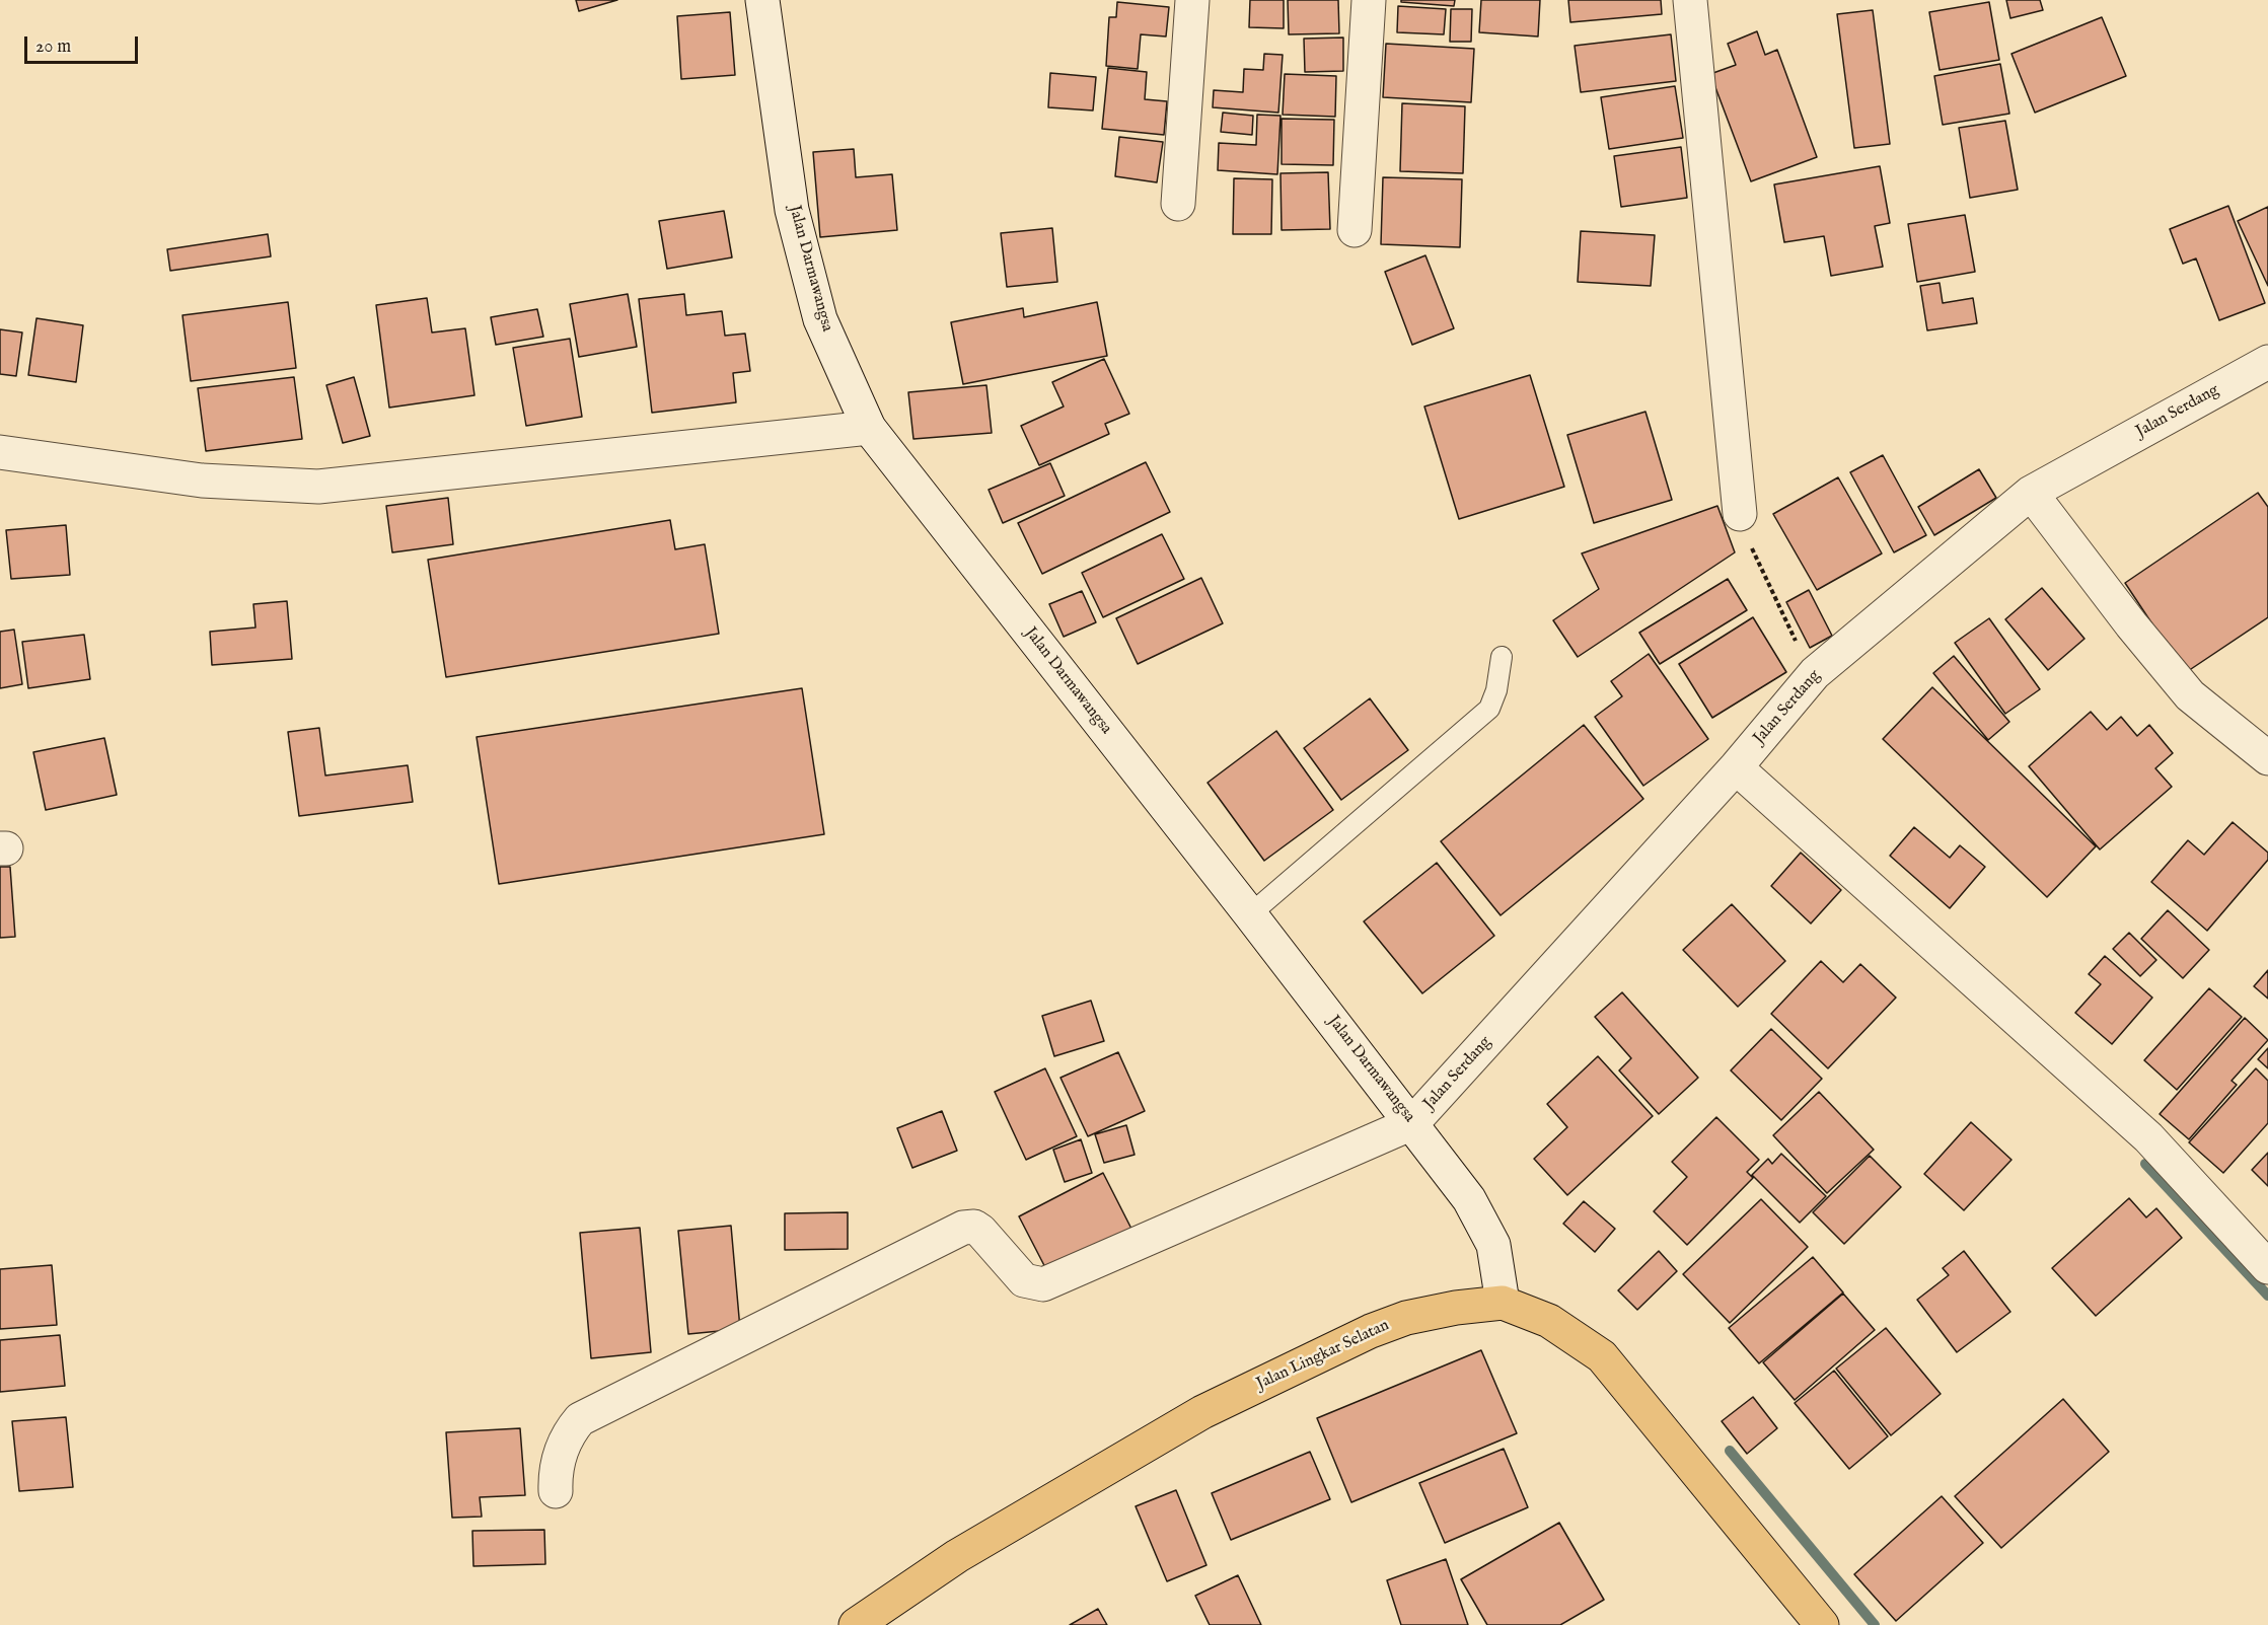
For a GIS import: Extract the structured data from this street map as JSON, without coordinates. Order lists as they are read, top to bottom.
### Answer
{
  "streets": {
    "highway": ["Jalan Lingkar Selatan"],
    "street": ["Jalan Darmawangsa", "Jalan Serdang"]
  },
  "crossings": [
    ["Jalan Darmawangsa", "Jalan Serdang"],
    ["Jalan Darmawangsa", "Jalan Lingkar Selatan"]
  ],
  "scale_bar": "20 m"
}
